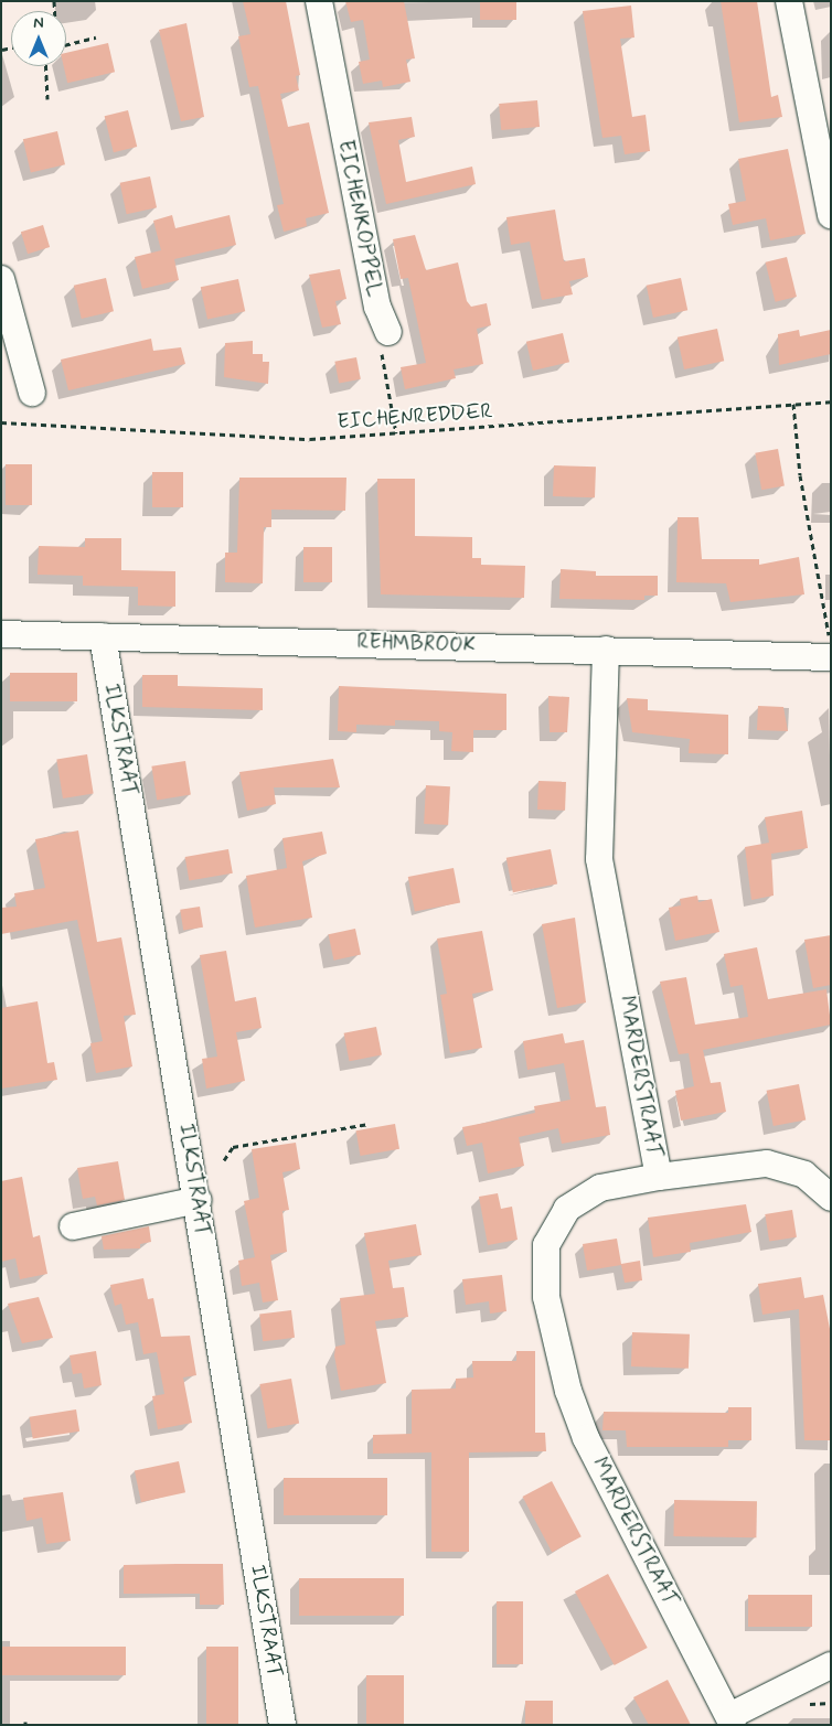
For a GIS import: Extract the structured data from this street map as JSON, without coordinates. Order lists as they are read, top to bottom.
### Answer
{
  "streets": {
    "street": [
      "EICHENKOPPEL",
      "REHMBROOK",
      "ILKSTRAAT",
      "MARDERSTRAAT"
    ],
    "path": ["EICHENREDDER"]
  },
  "crossings": [
    ["REHMBROOK", "ILKSTRAAT"],
    ["REHMBROOK", "MARDERSTRAAT"]
  ],
  "north": "top"
}
